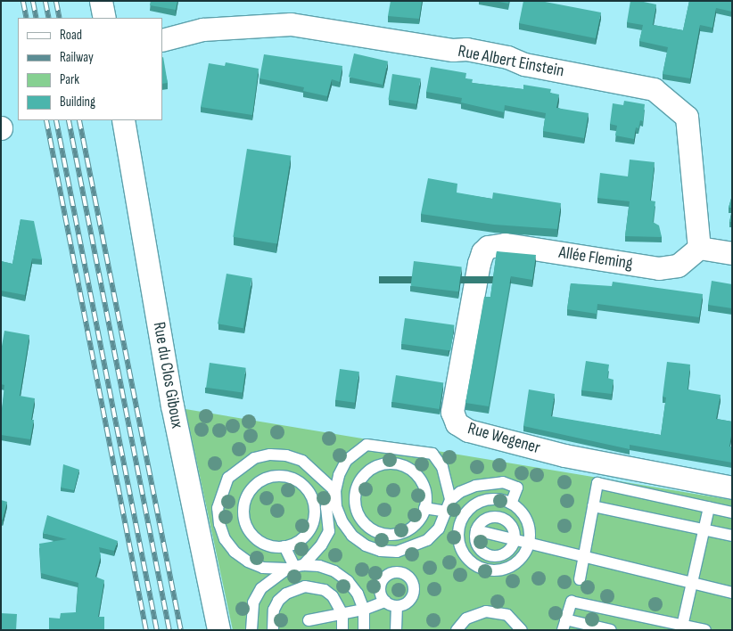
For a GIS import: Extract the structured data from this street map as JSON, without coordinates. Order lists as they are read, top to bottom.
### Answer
{
  "streets": {
    "street": [
      "Rue Albert Einstein",
      "Allée Fleming",
      "Rue du Clos Giboux",
      "Rue Wegener"
    ]
  },
  "crossings": [
    ["Rue Albert Einstein", "Allée Fleming"],
    ["Allée Fleming", "Rue Wegener"]
  ],
  "legend": [
    "Road",
    "Railway",
    "Park",
    "Building"
  ]
}
